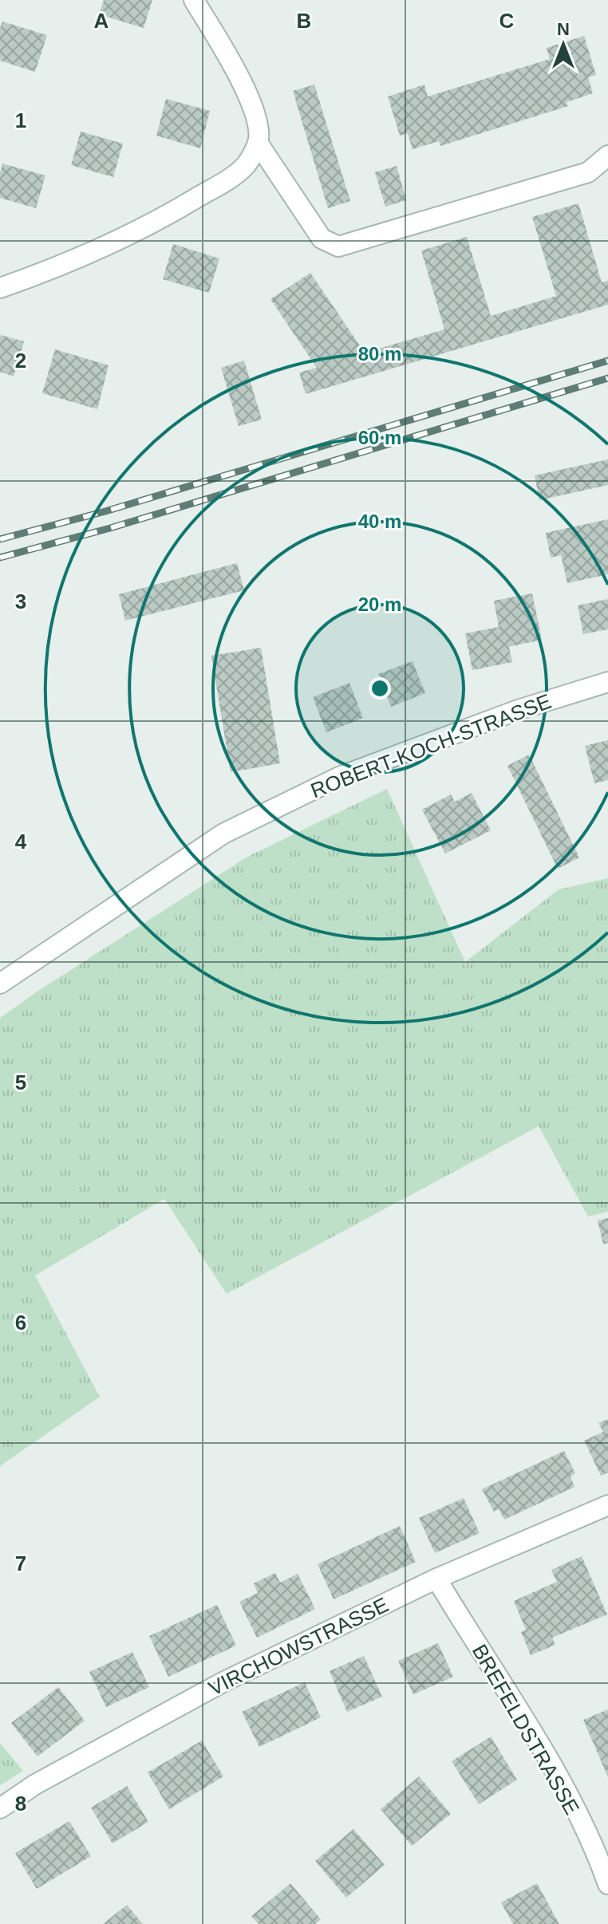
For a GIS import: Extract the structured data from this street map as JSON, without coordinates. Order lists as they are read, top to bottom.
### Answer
{
  "streets": {
    "street": ["ROBERT-KOCH-STRASSE", "VIRCHOWSTRASSE", "BREFELDSTRASSE"]
  },
  "crossings": [
    ["VIRCHOWSTRASSE", "BREFELDSTRASSE"]
  ],
  "north": "top",
  "grid": {
    "columns": ["A", "B", "C"],
    "rows": [
      "1",
      "2",
      "3",
      "4",
      "5",
      "6",
      "7",
      "8"
    ]
  },
  "rings": [
    "80 m",
    "60 m",
    "40 m",
    "20 m"
  ]
}
